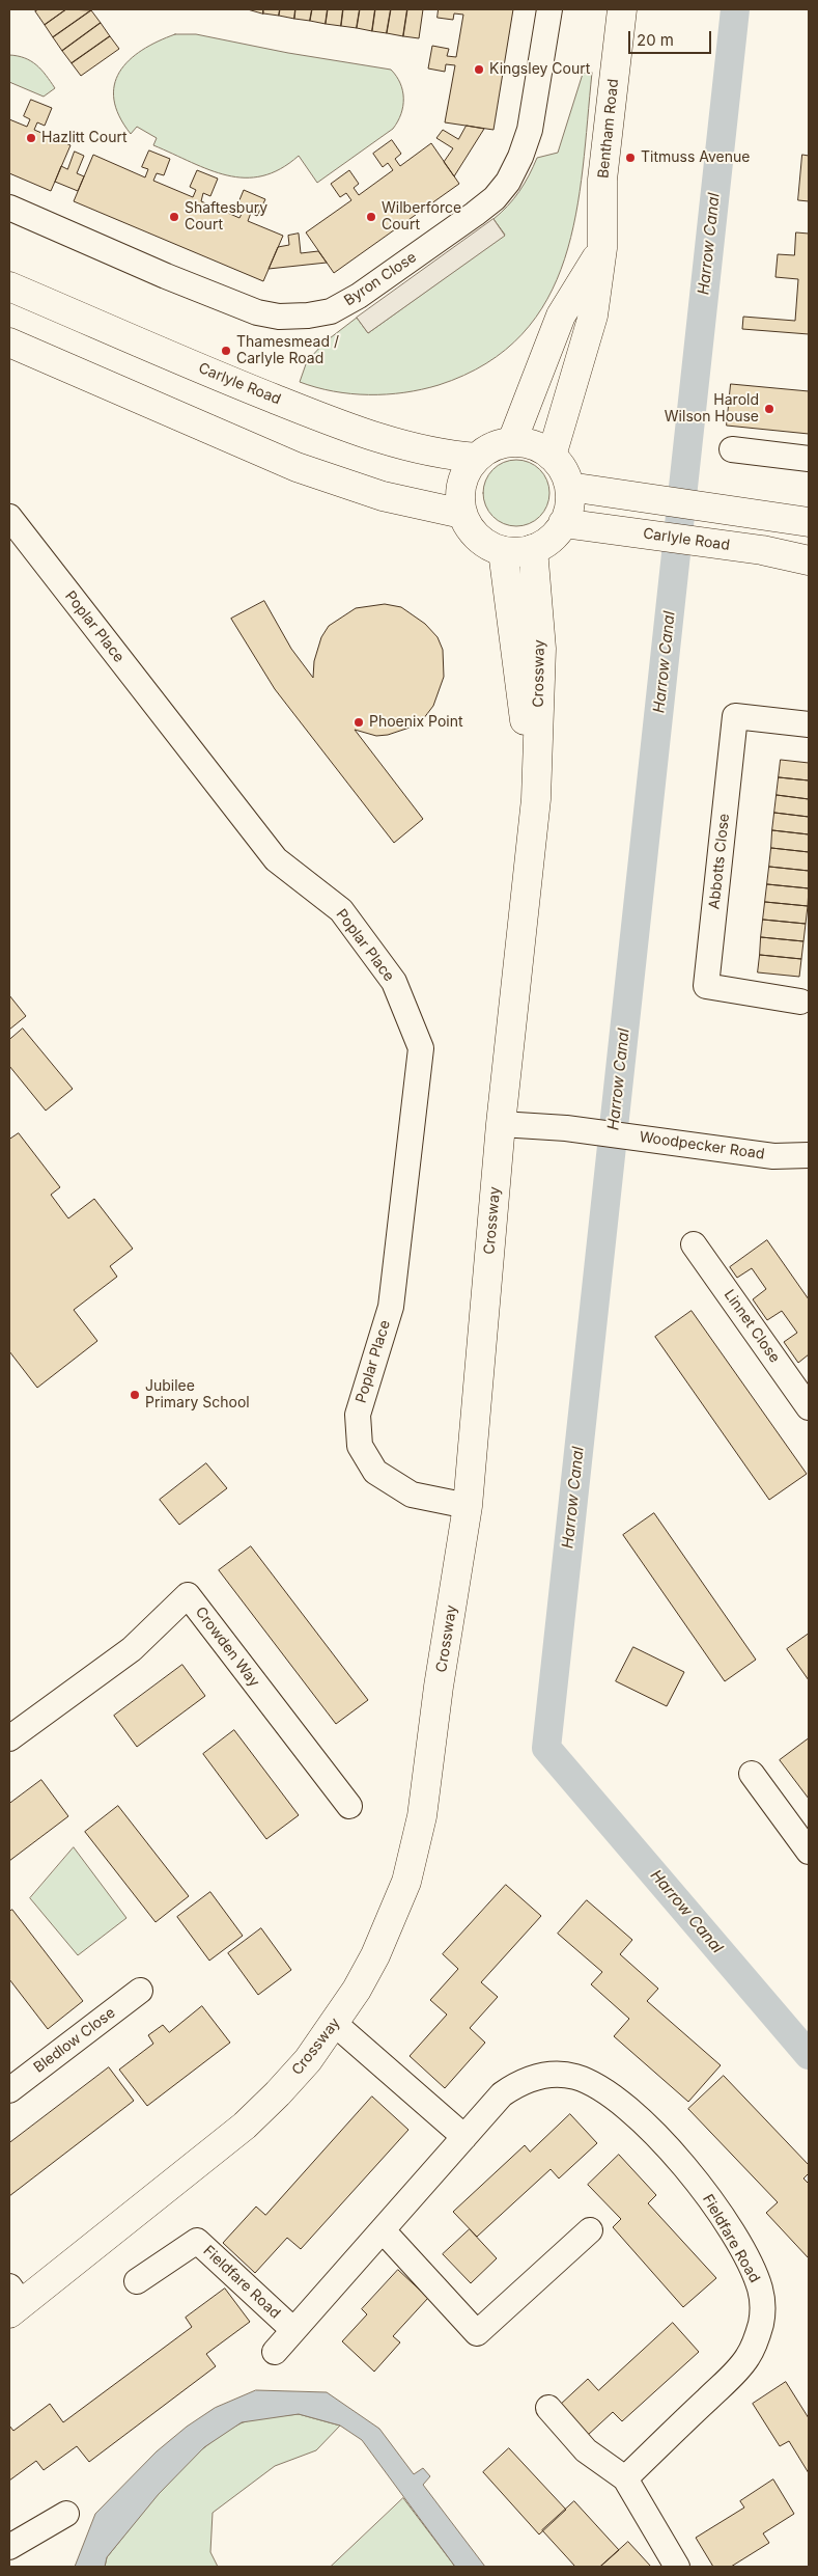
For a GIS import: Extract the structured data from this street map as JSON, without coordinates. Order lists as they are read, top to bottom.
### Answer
{
  "streets": {
    "street": [
      "Bentham Road",
      "Byron Close",
      "Carlyle Road",
      "Poplar Place",
      "Crossway",
      "Abbotts Close",
      "Woodpecker Road",
      "Linnet Close",
      "Crowden Way",
      "Bledlow Close",
      "Fieldfare Road"
    ]
  },
  "crossings": [
    ["Bentham Road", "Carlyle Road"],
    ["Bentham Road", "Crossway"],
    ["Carlyle Road", "Crossway"],
    ["Poplar Place", "Crossway"],
    ["Crossway", "Woodpecker Road"]
  ],
  "water": ["Harrow Canal"],
  "places": [
    "Kingsley Court",
    "Hazlitt Court",
    "Titmuss Avenue",
    "Shaftesbury Court",
    "Wilberforce Court",
    "Thamesmead / Carlyle Road",
    "Harold Wilson House",
    "Phoenix Point",
    "Jubilee Primary School"
  ],
  "scale_bar": "20 m"
}
